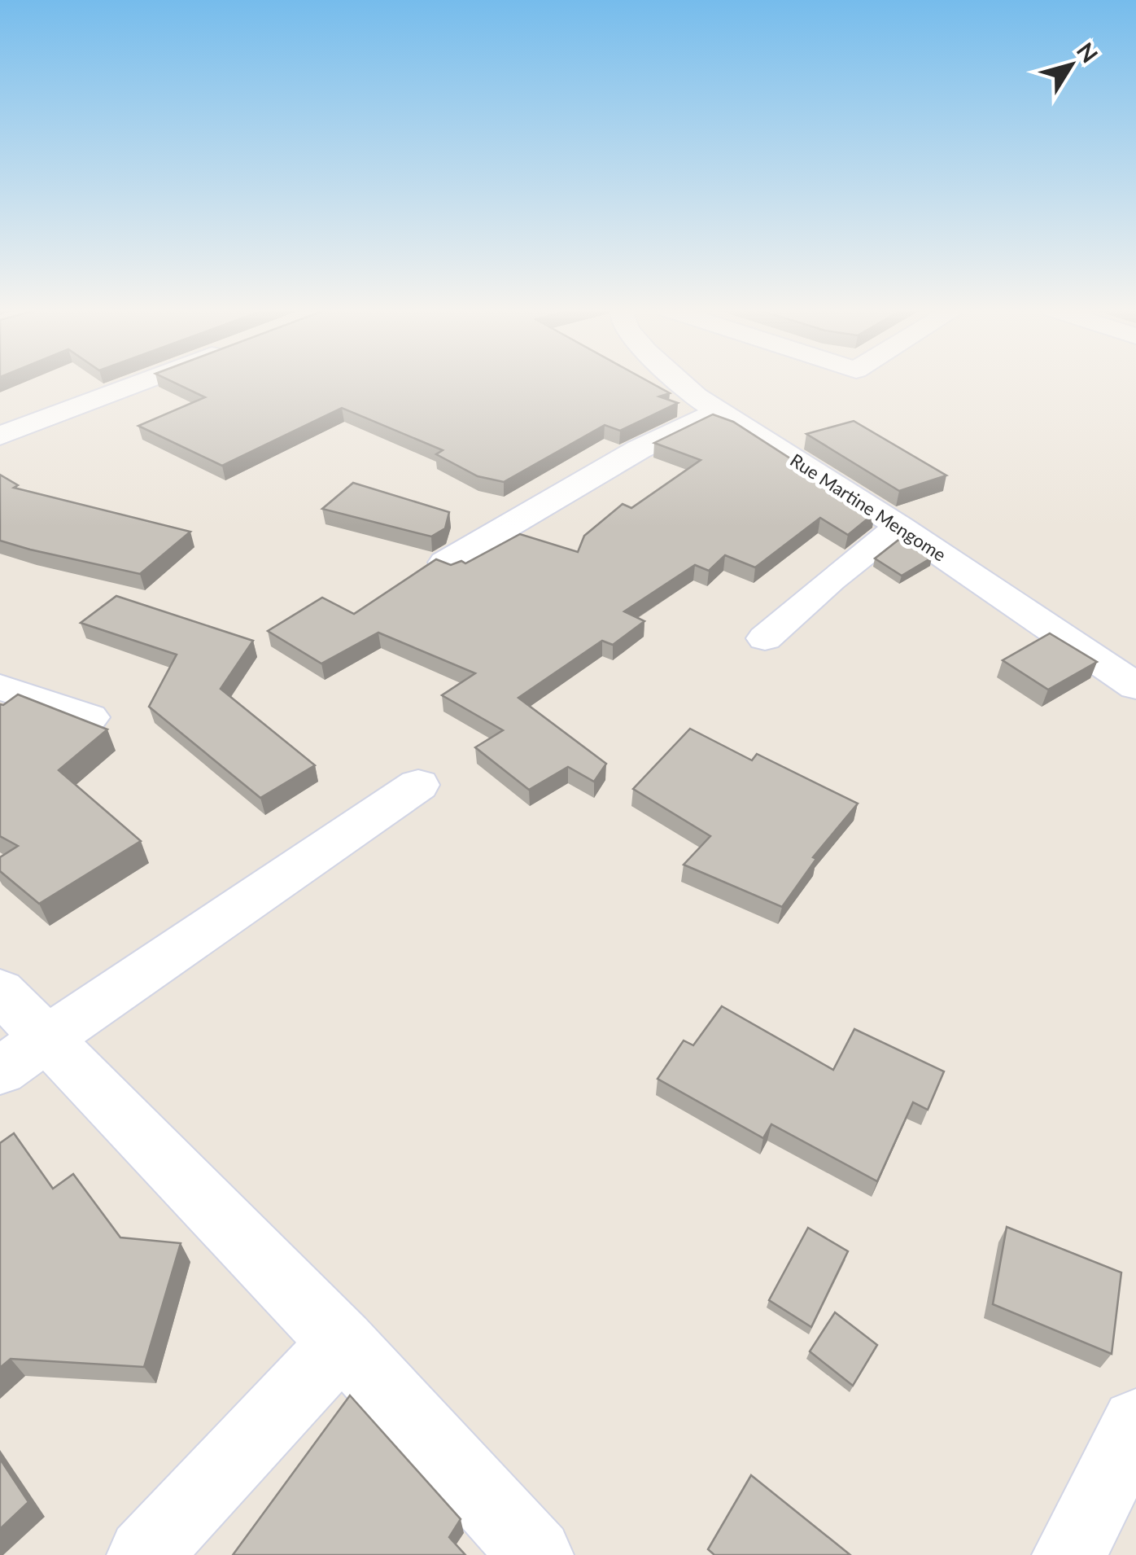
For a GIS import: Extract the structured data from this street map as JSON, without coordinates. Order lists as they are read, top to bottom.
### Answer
{
  "streets": {
    "street": ["Rue Martine Mengome"]
  },
  "north": "top right"
}
